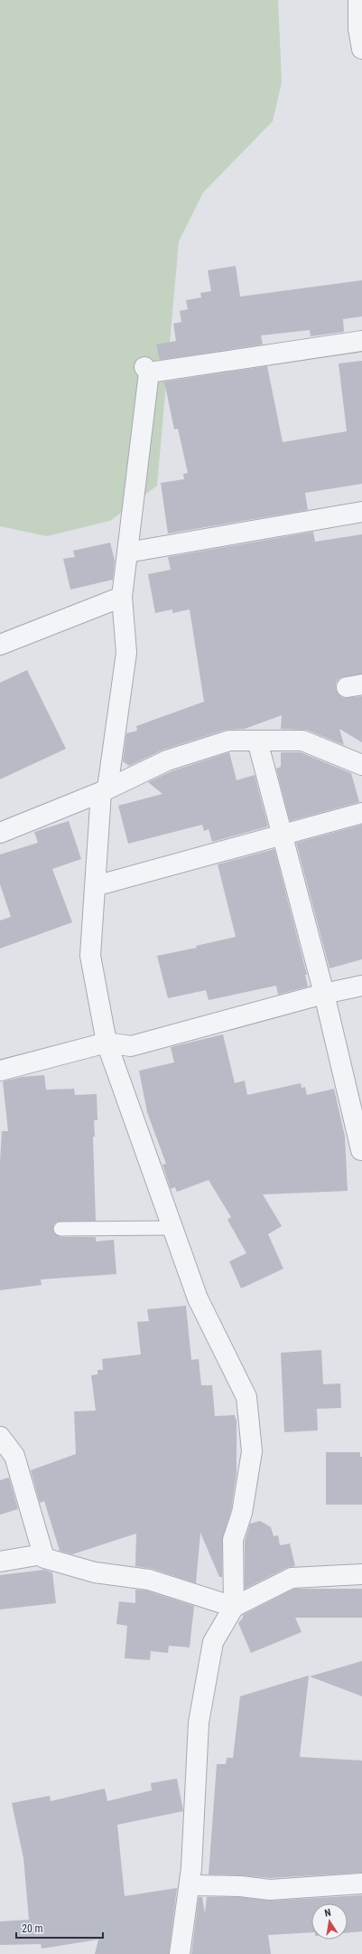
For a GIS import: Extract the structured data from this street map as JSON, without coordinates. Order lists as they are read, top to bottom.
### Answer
{
  "scale_bar": "20 m",
  "north": "top"
}
